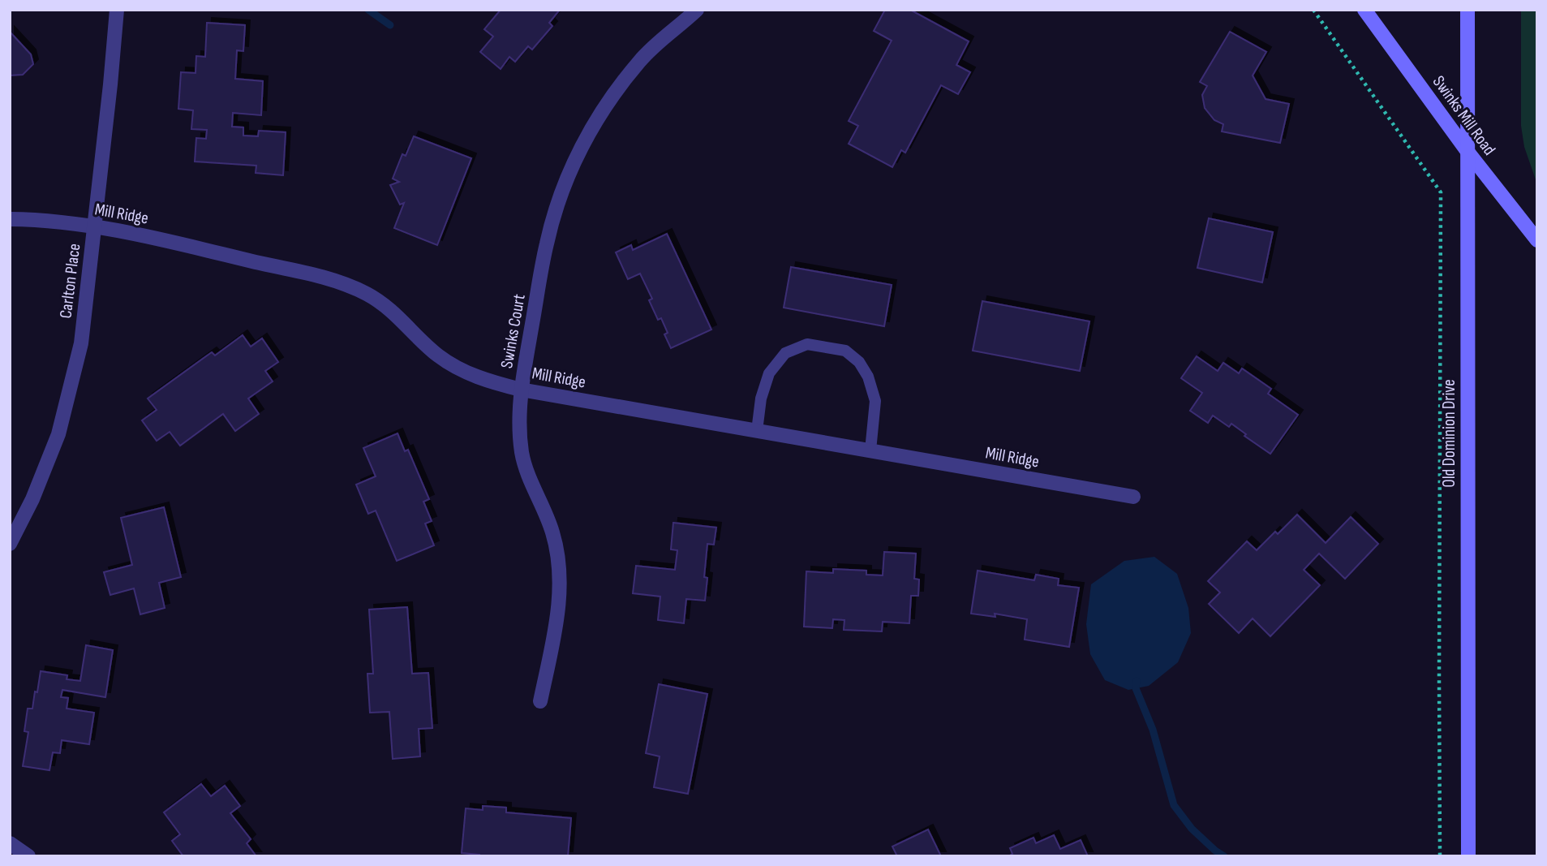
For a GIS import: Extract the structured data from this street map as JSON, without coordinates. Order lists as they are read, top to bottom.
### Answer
{
  "streets": {
    "main road": ["Swinks Mill Road", "Old Dominion Drive"],
    "street": ["Mill Ridge", "Carlton Place", "Swinks Court"]
  },
  "crossings": [
    ["Swinks Mill Road", "Old Dominion Drive"],
    ["Mill Ridge", "Carlton Place"],
    ["Mill Ridge", "Swinks Court"]
  ]
}
